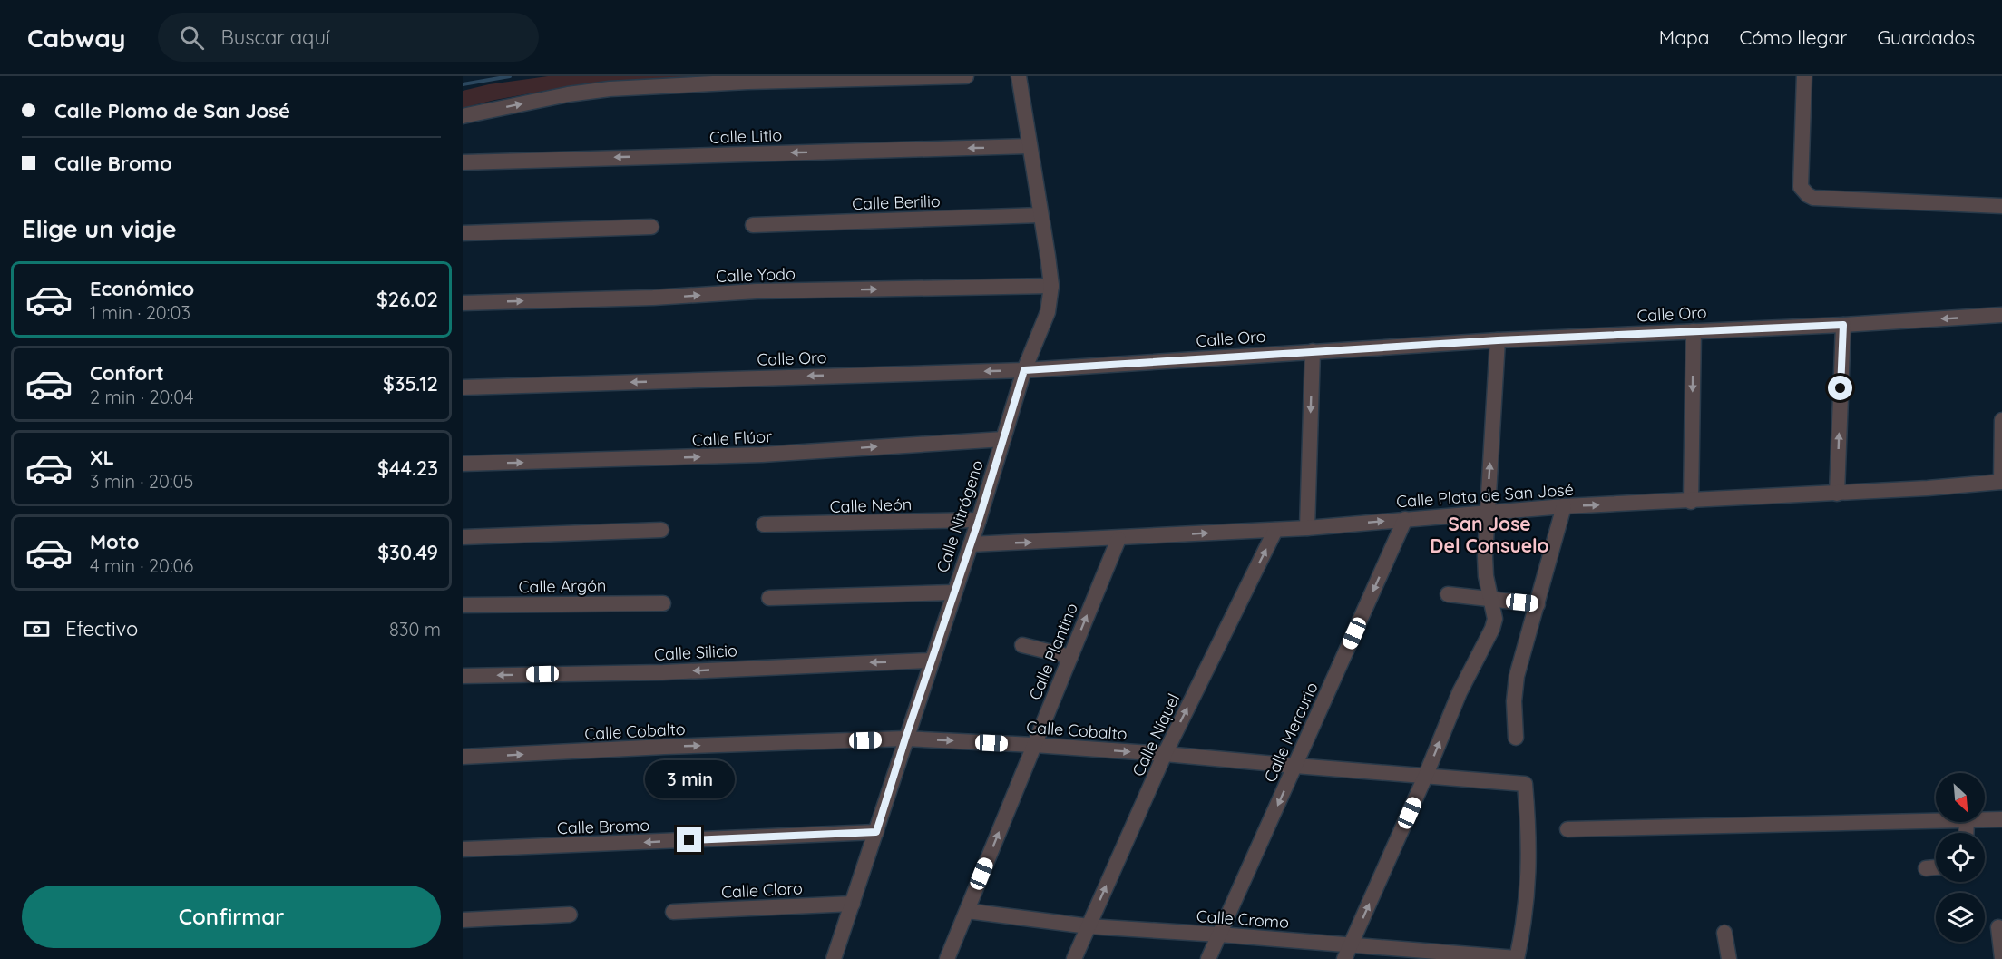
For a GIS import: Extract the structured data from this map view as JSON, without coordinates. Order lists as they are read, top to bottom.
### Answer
{
  "streets": {
    "street": [
      "Calle Litio",
      "Calle Berilio",
      "Calle Yodo",
      "Calle Oro",
      "Calle Flúor",
      "Calle Plata de San José",
      "Calle Neón",
      "Calle Nitrógeno",
      "Calle Argón",
      "Calle Plantino",
      "Calle Silicio",
      "Calle Cobalto",
      "Calle Mercurio",
      "Calle Níquel",
      "Calle Bromo",
      "Calle Cloro",
      "Calle Cromo"
    ]
  },
  "crossings": [
    ["Calle Litio", "Calle Nitrógeno"],
    ["Calle Berilio", "Calle Nitrógeno"],
    ["Calle Yodo", "Calle Nitrógeno"],
    ["Calle Oro", "Calle Nitrógeno"],
    ["Calle Flúor", "Calle Nitrógeno"],
    ["Calle Plata de San José", "Calle Nitrógeno"],
    ["Calle Plata de San José", "Calle Plantino"],
    ["Calle Plata de San José", "Calle Mercurio"],
    ["Calle Plata de San José", "Calle Níquel"],
    ["Calle Neón", "Calle Nitrógeno"],
    ["Calle Nitrógeno", "Calle Silicio"],
    ["Calle Nitrógeno", "Calle Cobalto"],
    ["Calle Nitrógeno", "Calle Bromo"],
    ["Calle Nitrógeno", "Calle Cloro"],
    ["Calle Plantino", "Calle Cobalto"],
    ["Calle Plantino", "Calle Cromo"],
    ["Calle Cobalto", "Calle Mercurio"],
    ["Calle Cobalto", "Calle Níquel"],
    ["Calle Cobalto", "Calle Cromo"],
    ["Calle Mercurio", "Calle Cromo"],
    ["Calle Níquel", "Calle Cromo"]
  ],
  "one_way": [
    "Calle Oro",
    "Calle Plata de San José",
    "Calle Plantino",
    "Calle Cobalto",
    "Calle Níquel",
    "Calle Bromo"
  ],
  "districts": ["San Jose Del Consuelo"],
  "north": "bottom right",
  "page": {
    "header": "Cabway",
    "search": "Buscar aquí",
    "nav": ["Mapa", "Cómo llegar", "Guardados"],
    "banner": ["Calle Plomo de San José", "Calle Bromo"],
    "heading": "Elige un viaje",
    "list": [
      {
        "name": "Económico",
        "note": "1 min · 20:03",
        "value": "$26.02"
      },
      {
        "name": "Confort",
        "note": "2 min · 20:04",
        "value": "$35.12"
      },
      {
        "name": "XL",
        "note": "3 min · 20:05",
        "value": "$44.23"
      },
      {
        "name": "Moto",
        "note": "4 min · 20:06",
        "value": "$30.49"
      }
    ],
    "pay": ["Efectivo", "830 m"],
    "bubble": "3 min",
    "buttons": "Confirmar"
  }
}
